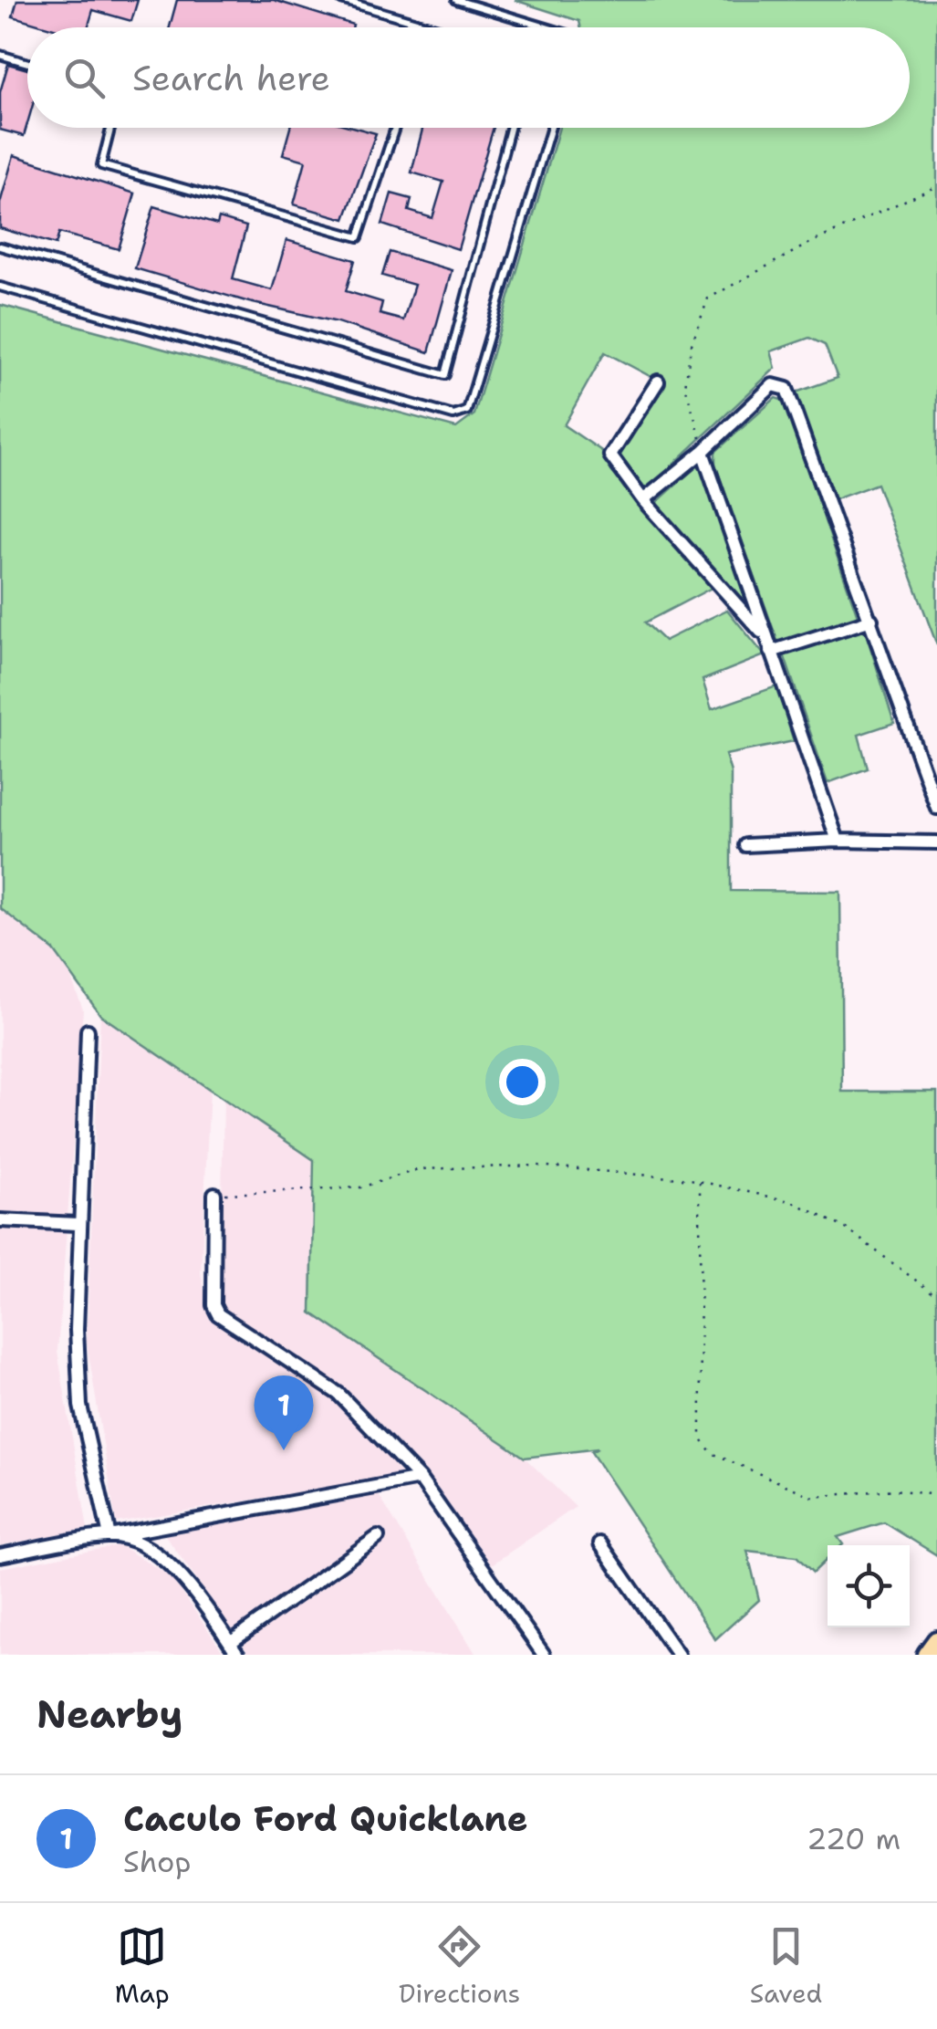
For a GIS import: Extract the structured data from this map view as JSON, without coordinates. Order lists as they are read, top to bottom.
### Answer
{
  "page": {
    "search": "Search here",
    "pins": "1",
    "heading": "Nearby",
    "list": [
      {
        "mark": "1",
        "name": "Caculo Ford Quicklane",
        "note": "Shop",
        "value": "220 m"
      }
    ],
    "nav": ["Map", "Directions", "Saved"]
  }
}
